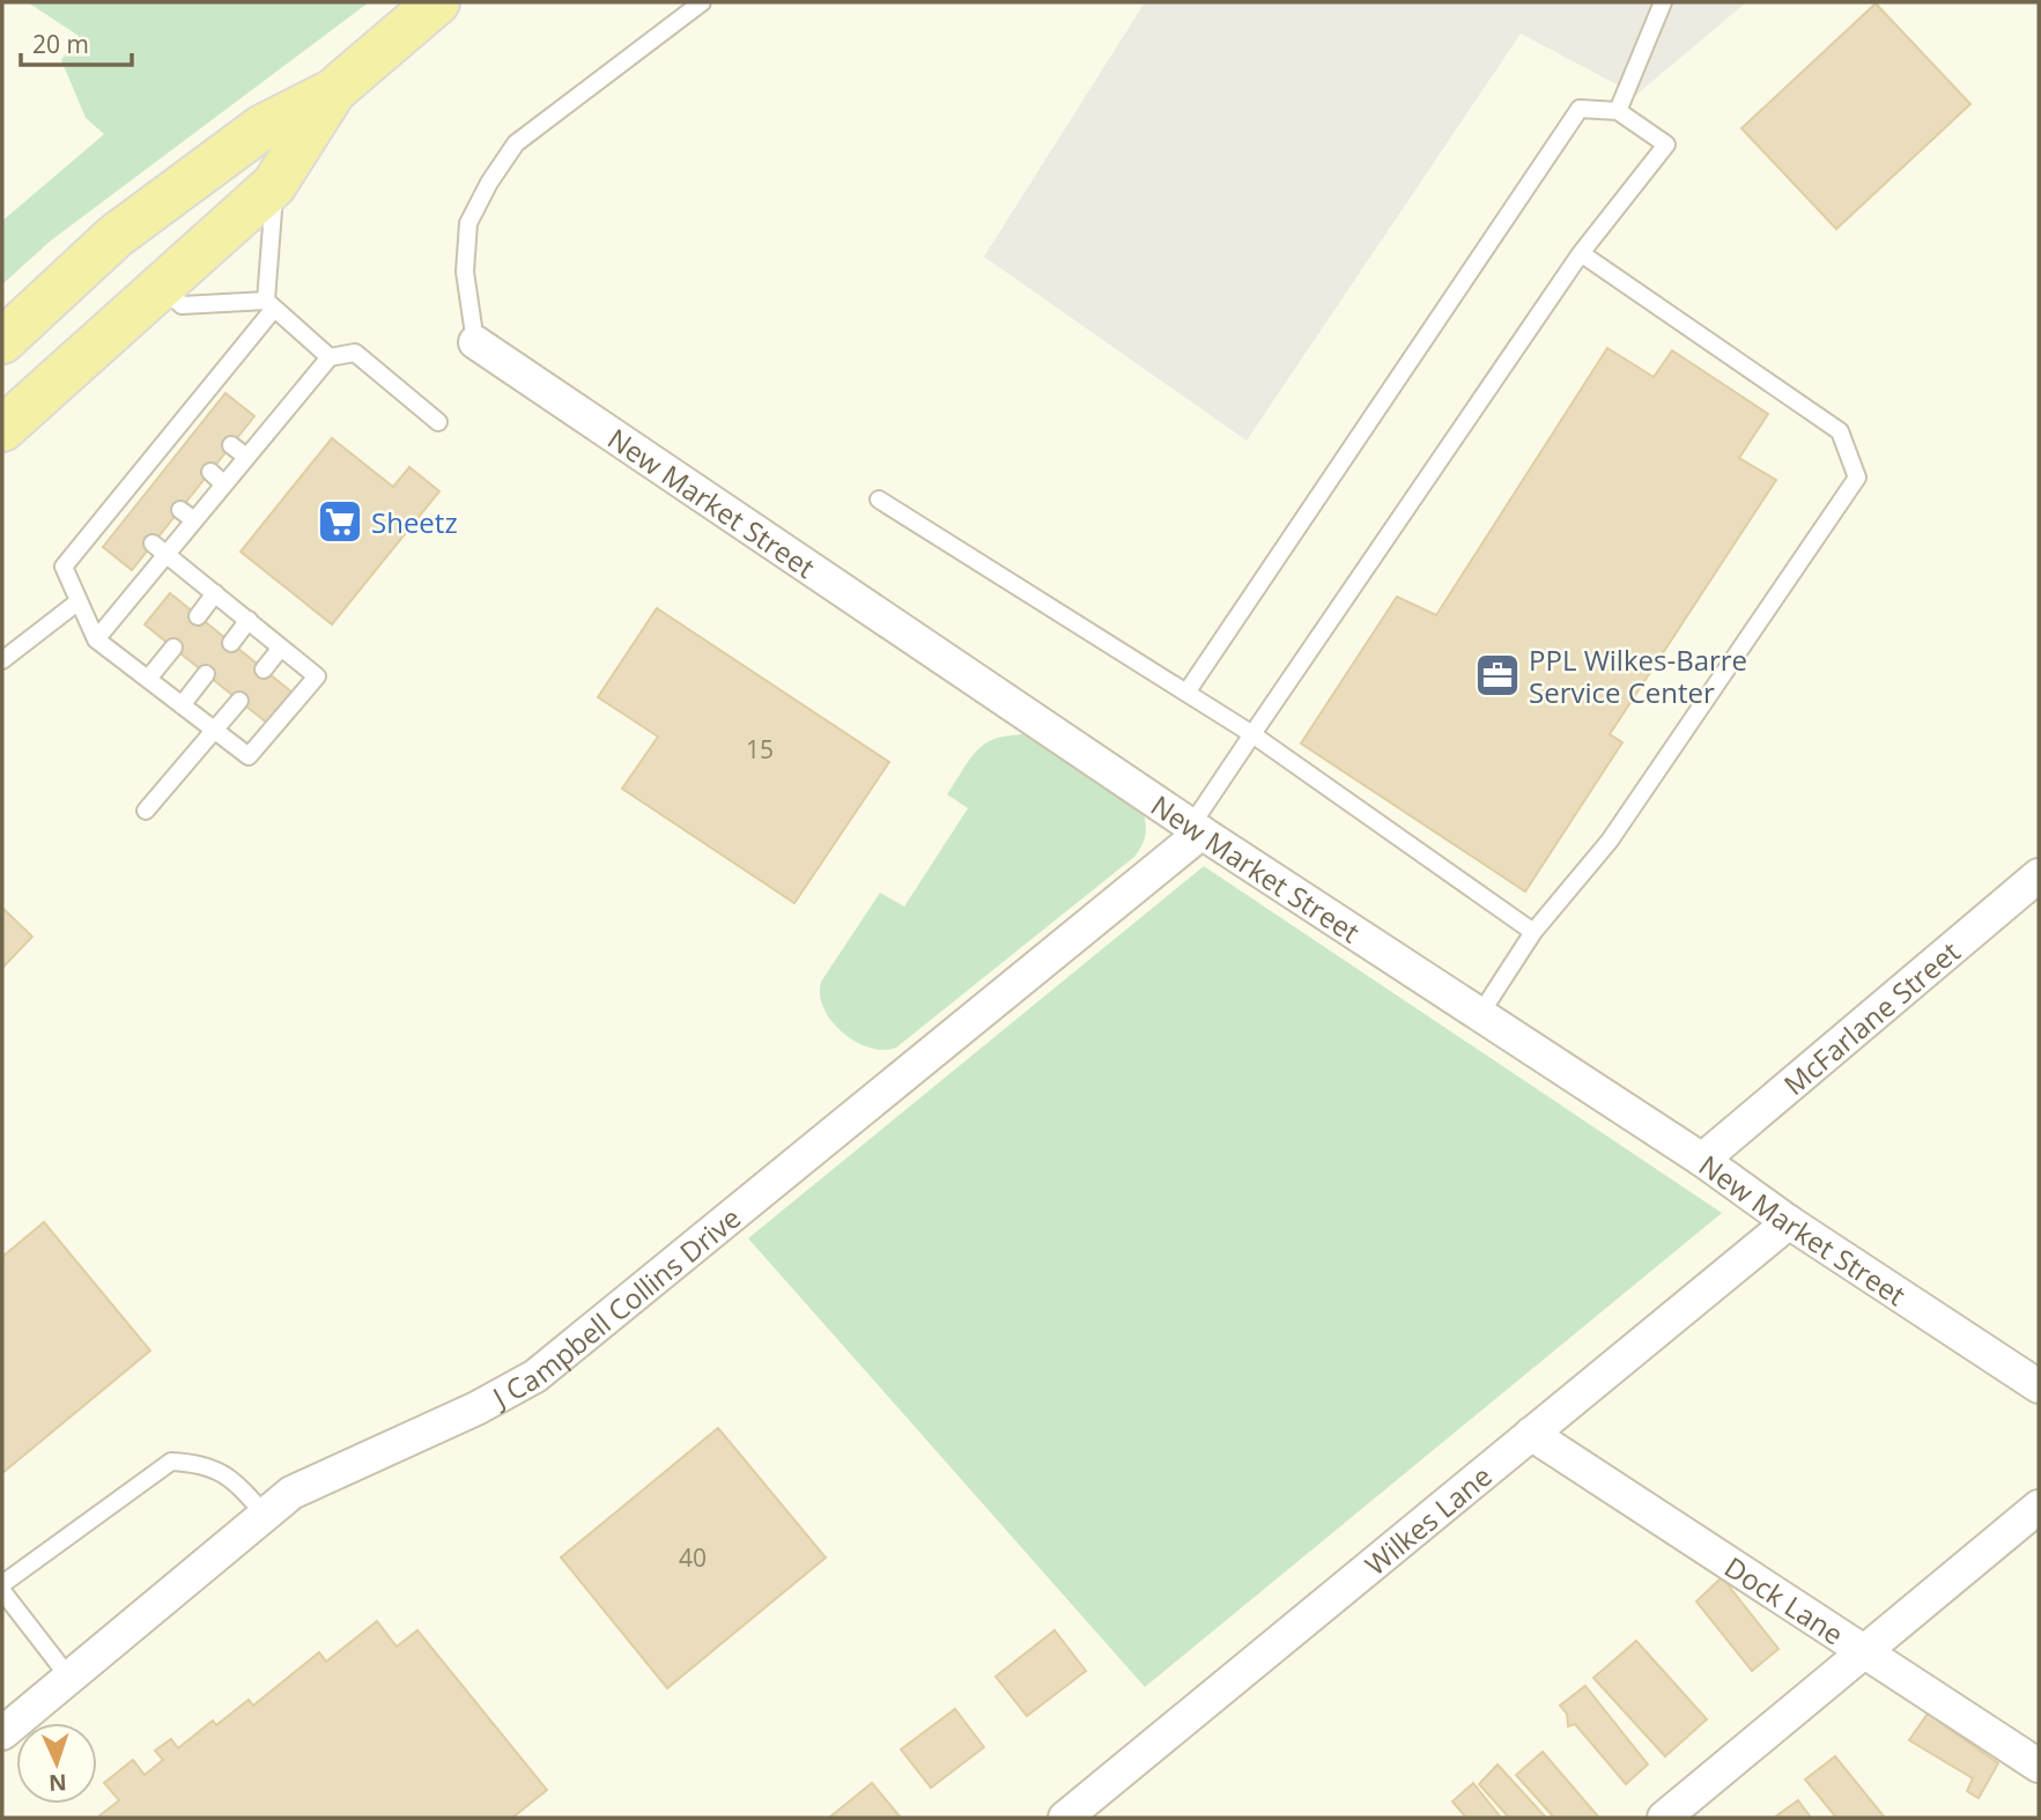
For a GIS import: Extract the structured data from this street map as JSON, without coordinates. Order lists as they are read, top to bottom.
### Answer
{
  "streets": {
    "street": [
      "New Market Street",
      "McFarlane Street",
      "J Campbell Collins Drive",
      "Wilkes Lane",
      "Dock Lane"
    ]
  },
  "crossings": [
    ["New Market Street", "McFarlane Street"],
    ["New Market Street", "J Campbell Collins Drive"],
    ["New Market Street", "Wilkes Lane"],
    ["Wilkes Lane", "Dock Lane"]
  ],
  "places": {
    "supermarket": ["Sheetz"],
    "office": ["PPL Wilkes-Barre Service Center"]
  },
  "house_numbers": ["15", "40"],
  "scale_bar": "20 m",
  "north": "bottom"
}
